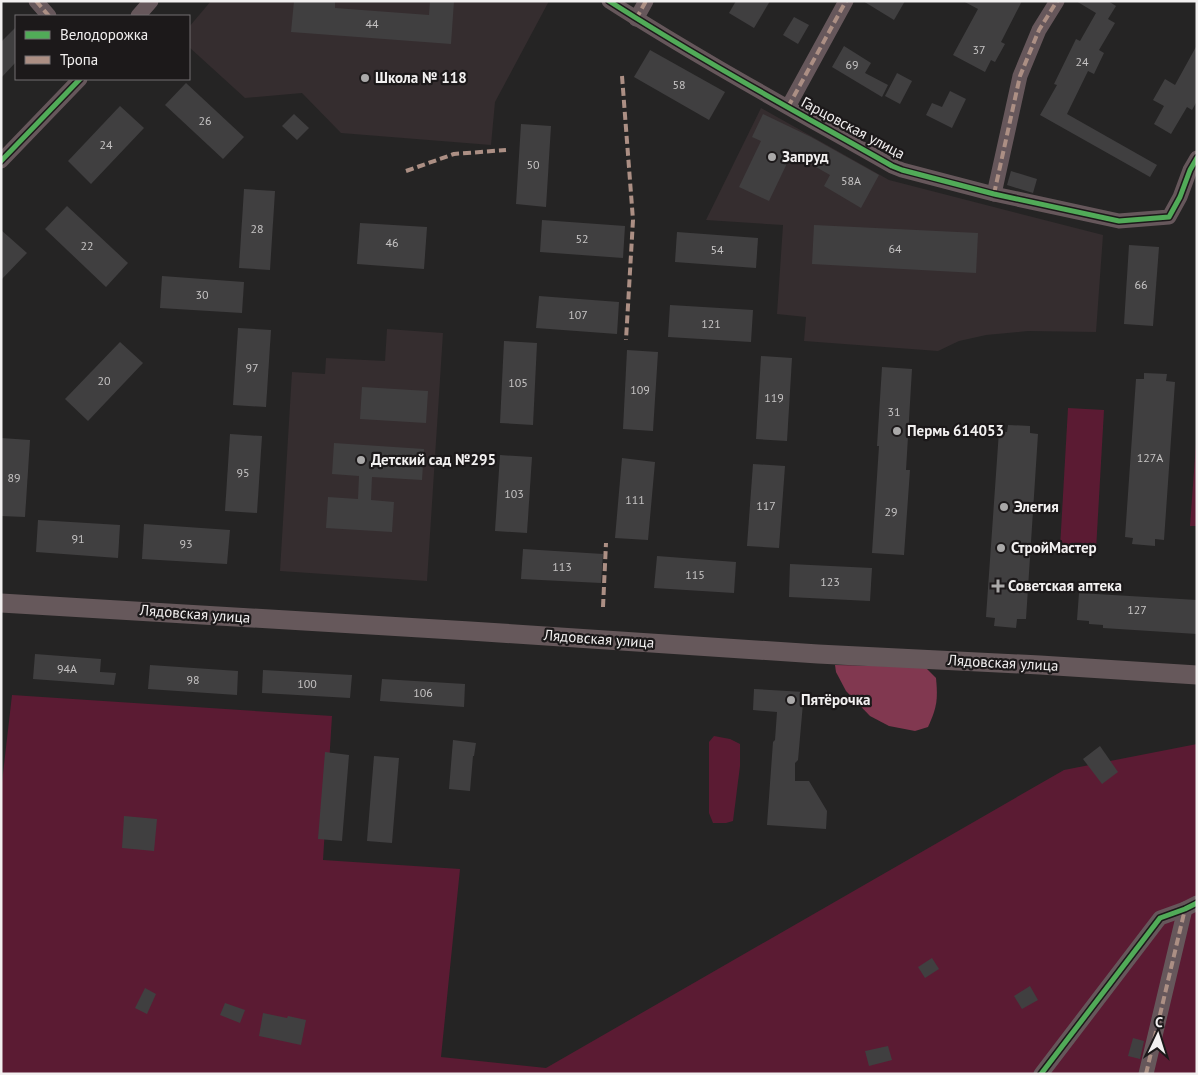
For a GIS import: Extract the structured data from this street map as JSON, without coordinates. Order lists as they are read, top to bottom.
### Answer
{
  "streets": {
    "main road": ["Лядовская улица"],
    "street": ["Гарцовская улица"]
  },
  "places": {
    "other": [
      "Школа № 118",
      "Запруд",
      "Пермь 614053",
      "Детский сад №295",
      "Элегия",
      "СтройМастер",
      "Пятёрочка"
    ],
    "health": ["Советская аптека"]
  },
  "house_numbers": [
    "44",
    "37",
    "24",
    "69",
    "58",
    "26",
    "24",
    "50",
    "58А",
    "28",
    "52",
    "46",
    "22",
    "64",
    "54",
    "66",
    "30",
    "107",
    "121",
    "97",
    "20",
    "105",
    "109",
    "119",
    "31",
    "127А",
    "95",
    "89",
    "103",
    "111",
    "117",
    "29",
    "91",
    "93",
    "113",
    "115",
    "123",
    "127",
    "94А",
    "98",
    "100",
    "106"
  ],
  "legend": ["Велодорожка", "Тропа"],
  "north": "top"
}
